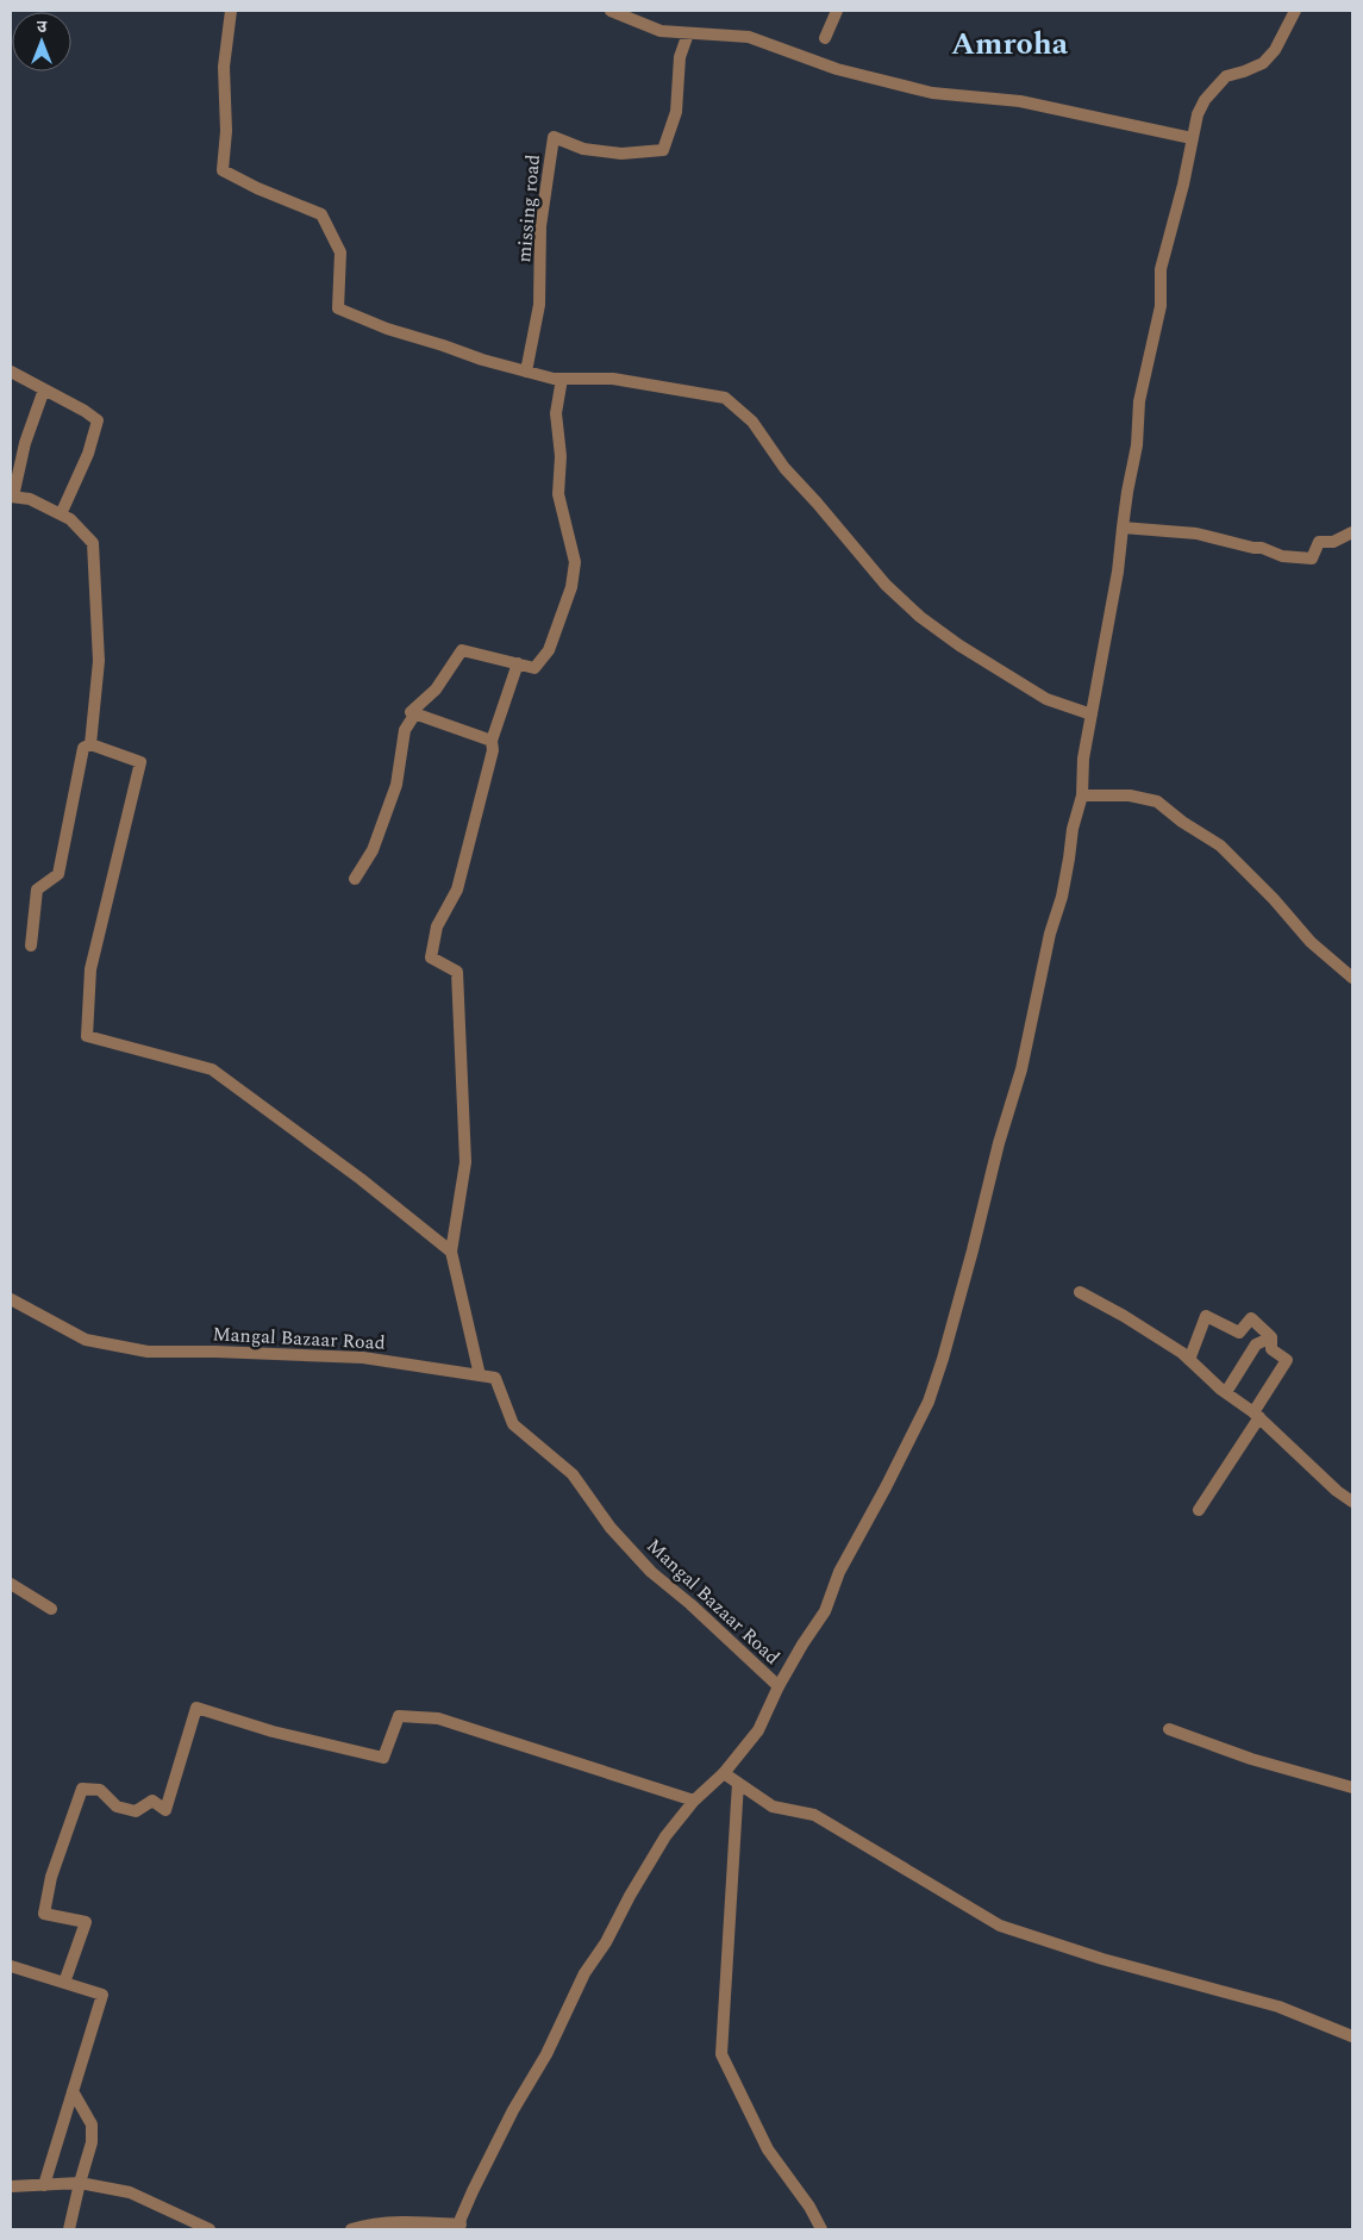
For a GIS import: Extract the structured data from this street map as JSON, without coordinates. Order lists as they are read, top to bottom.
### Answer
{
  "streets": {
    "street": ["missing road", "Mangal Bazaar Road"]
  },
  "districts": ["Amroha"],
  "north": "top"
}
